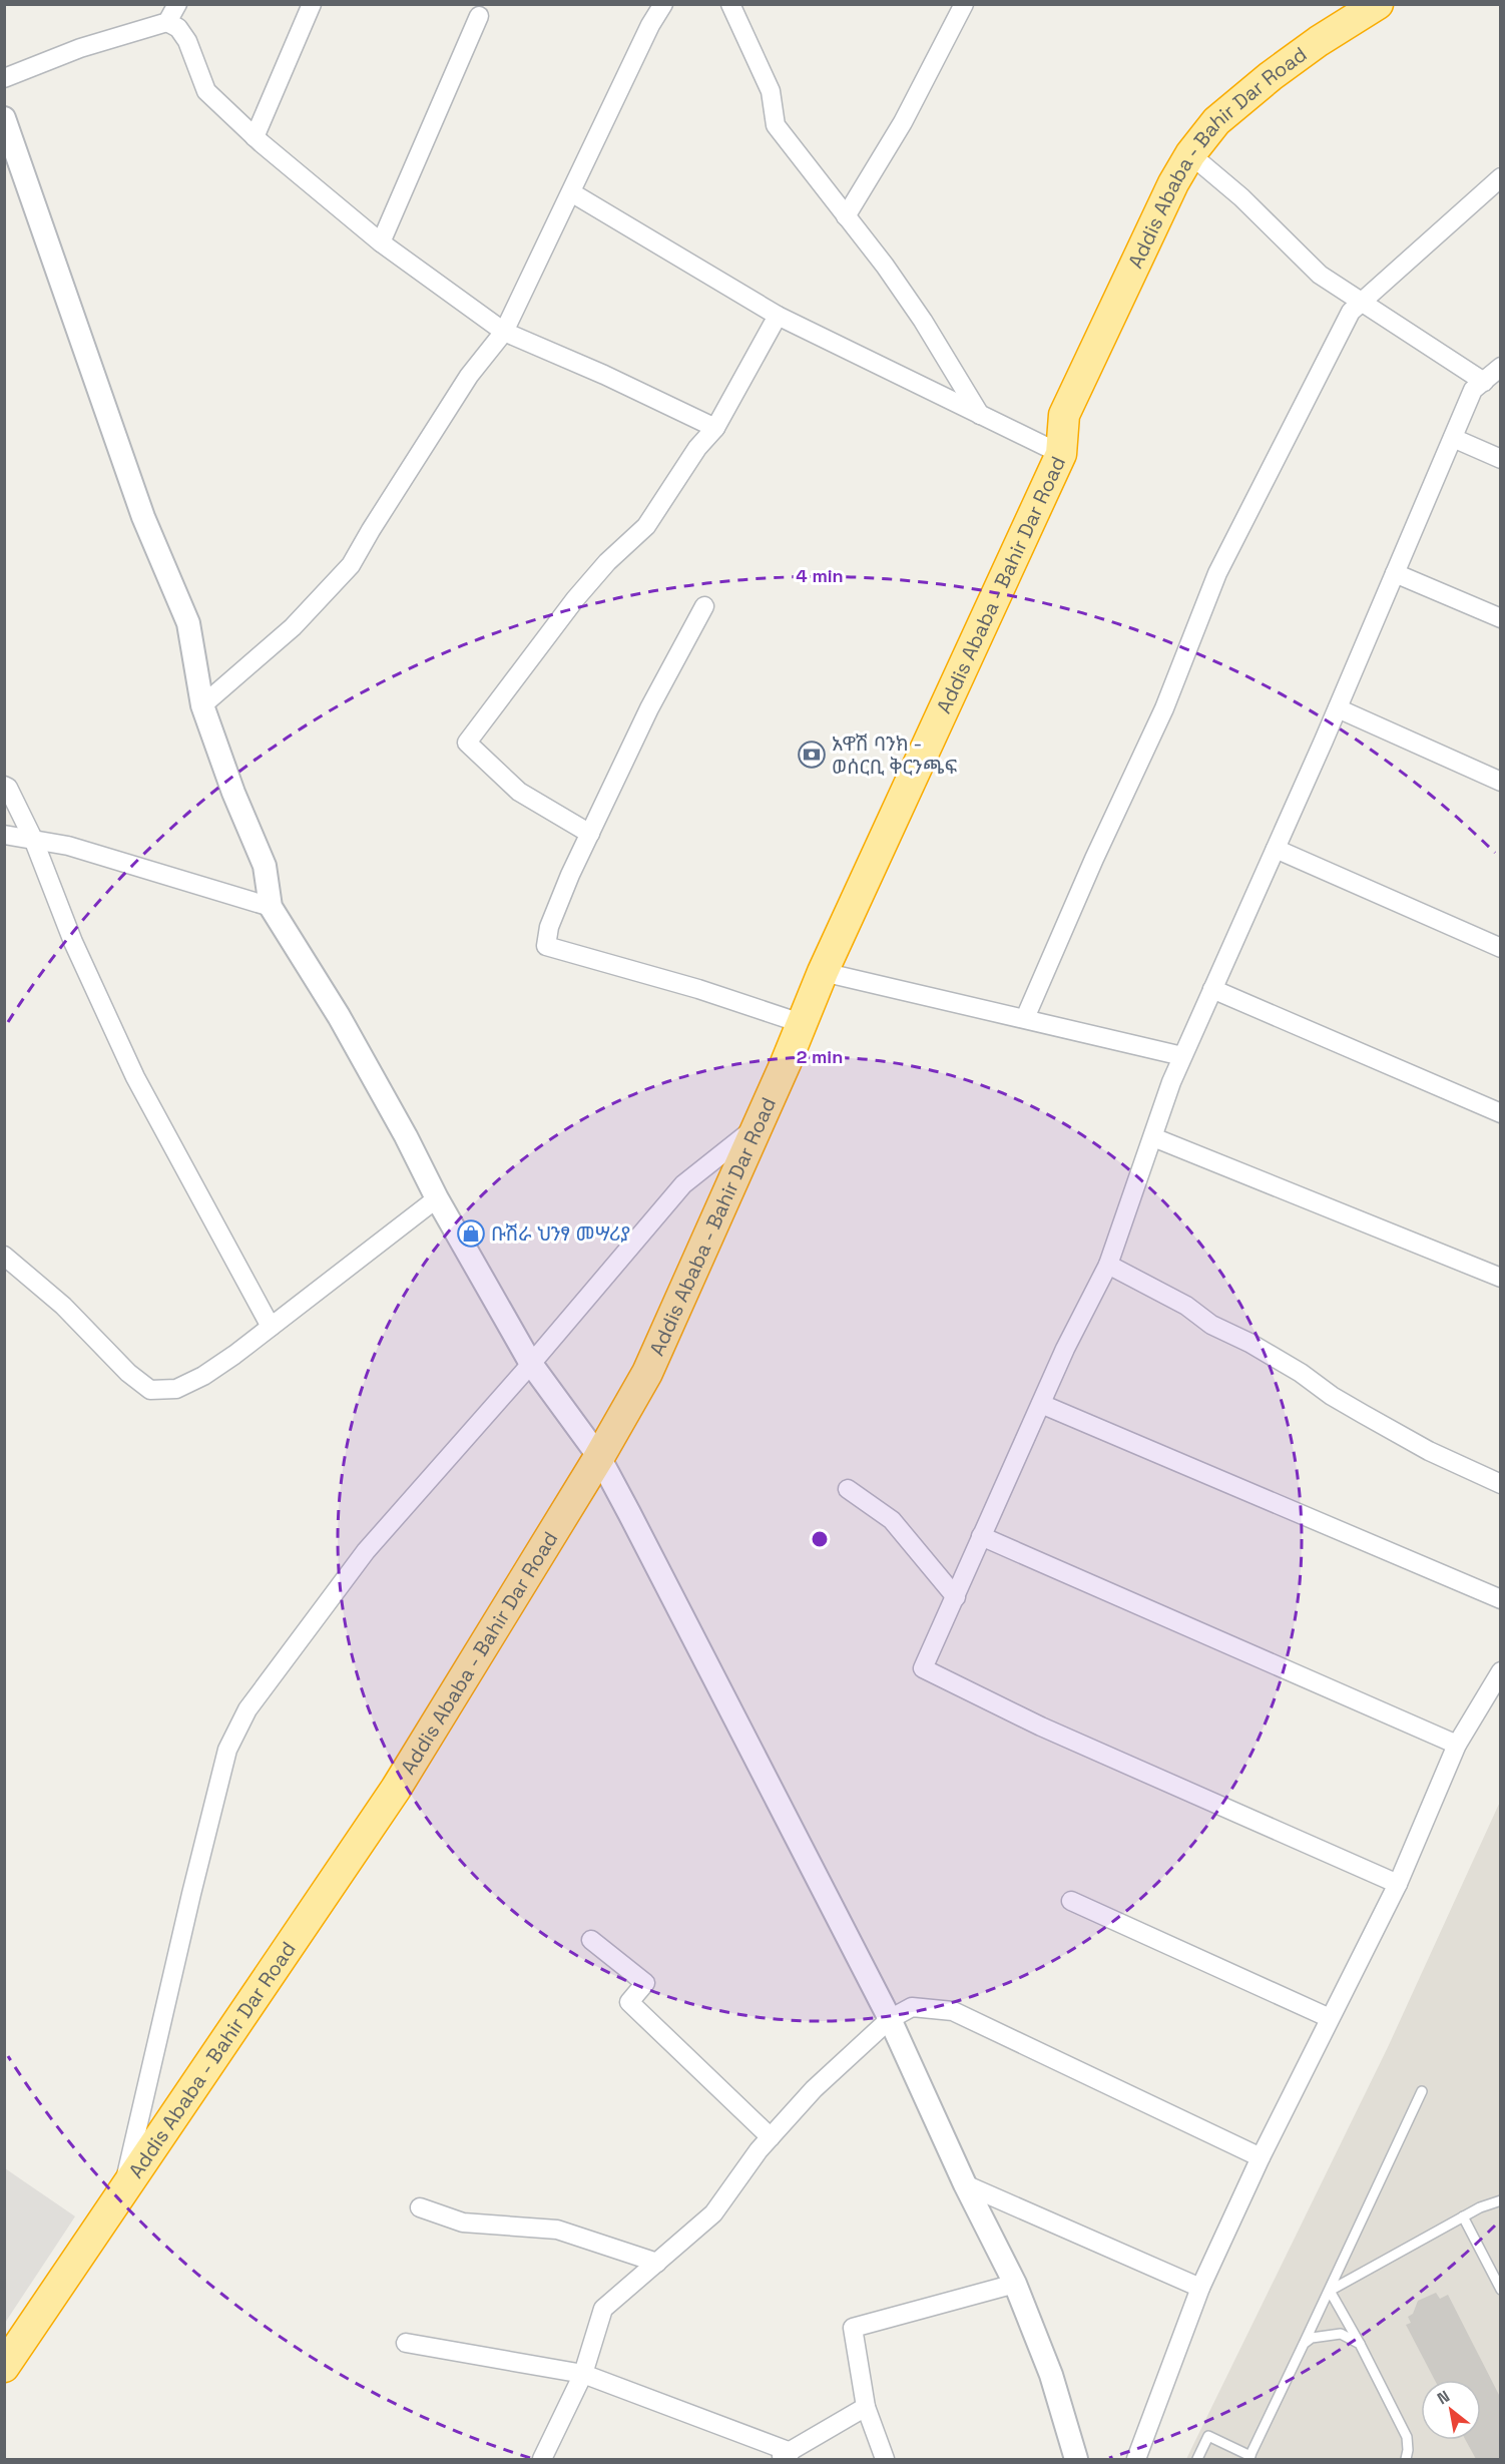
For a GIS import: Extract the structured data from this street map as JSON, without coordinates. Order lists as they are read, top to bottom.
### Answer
{
  "streets": {
    "highway": ["Addis Ababa - Bahir Dar Road"]
  },
  "places": {
    "bank": ["አዋሽ ባንክ - ወሰርቢ ቅርንጫፍ"],
    "shop": ["ቡሽራ ህንፃ መሣሪያ"]
  },
  "north": "top left",
  "rings": ["4 min", "2 min"]
}
